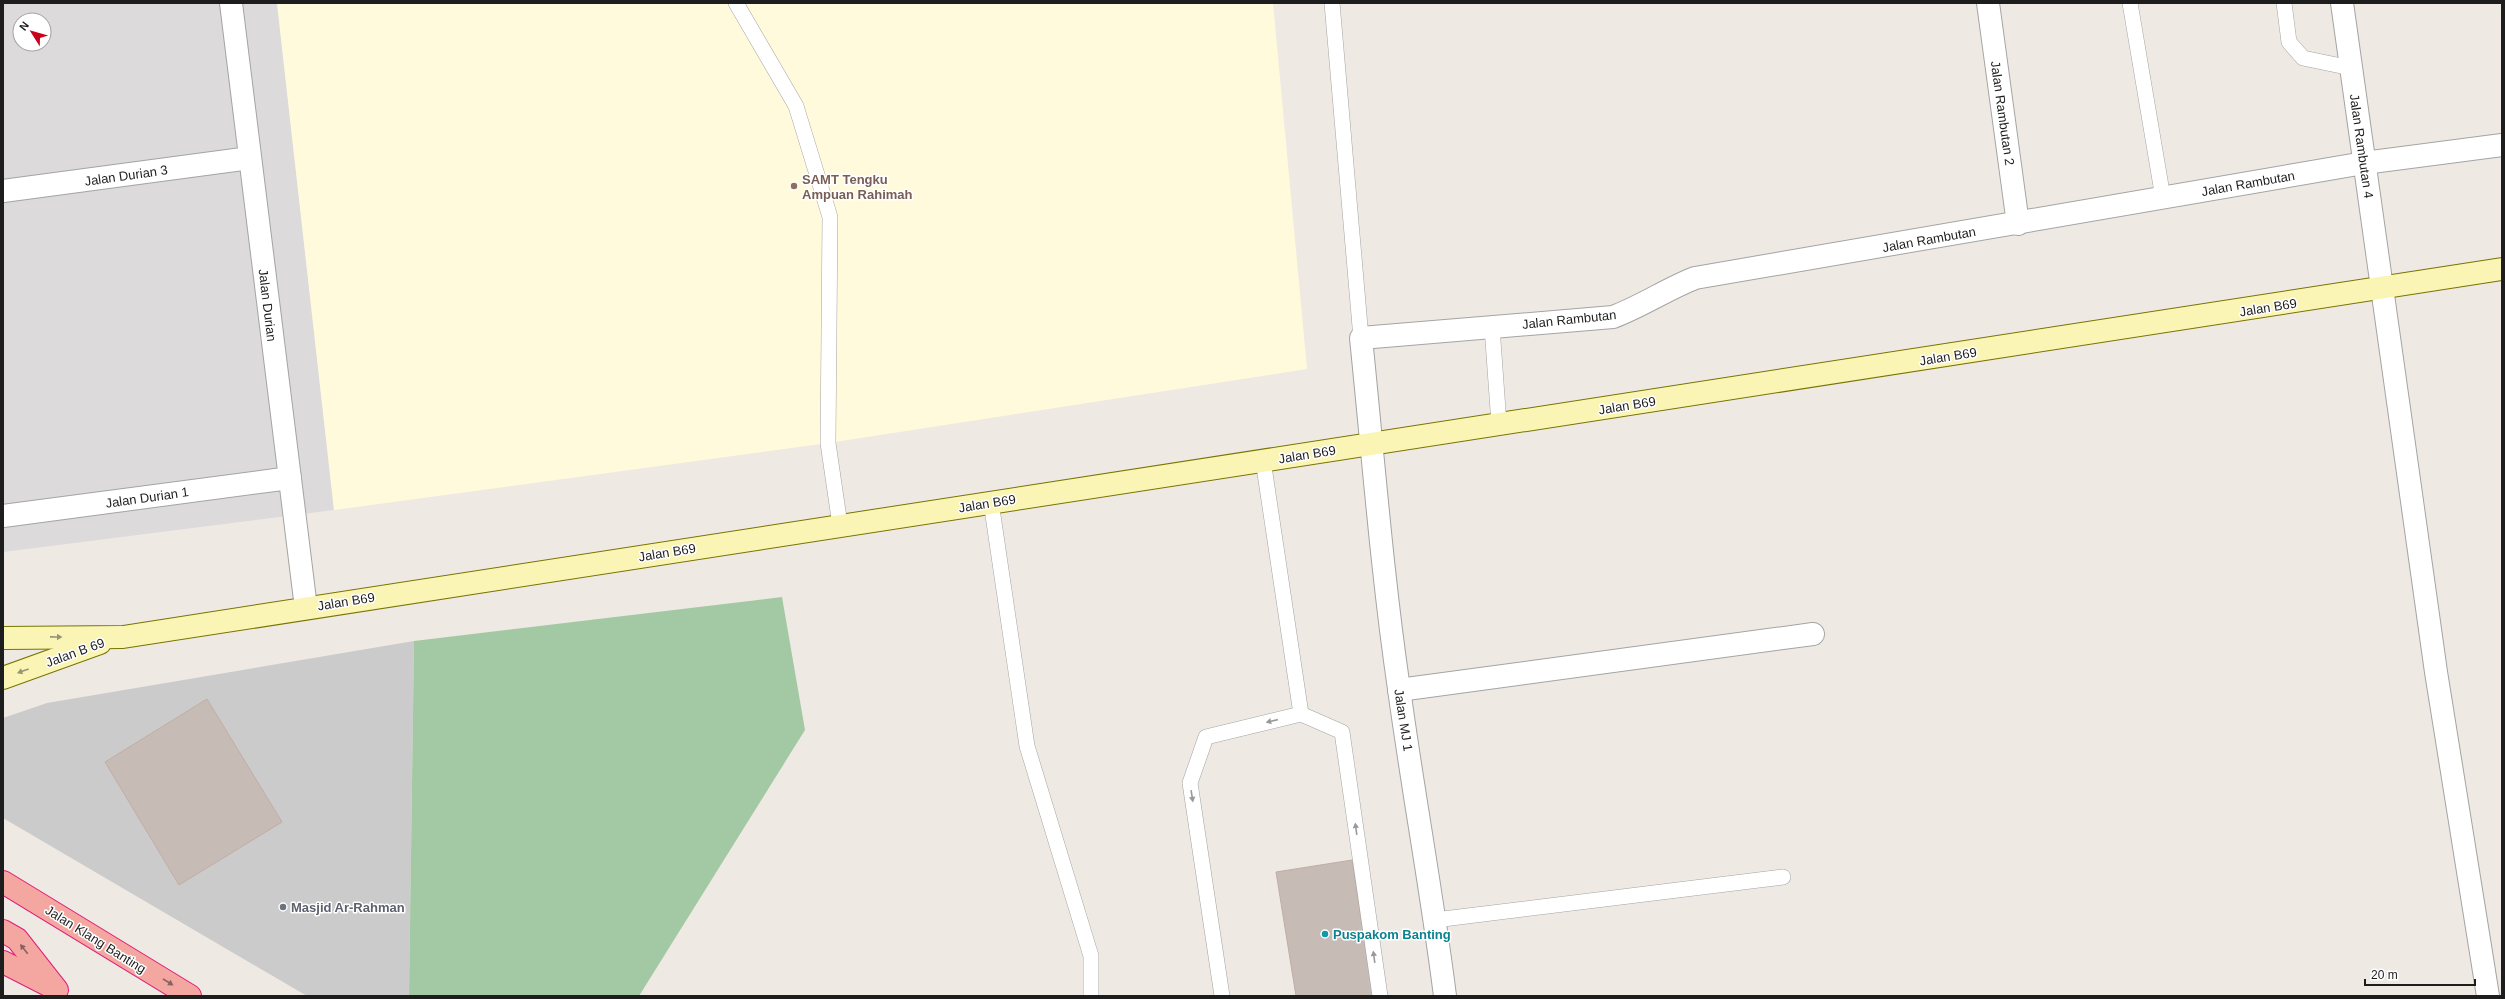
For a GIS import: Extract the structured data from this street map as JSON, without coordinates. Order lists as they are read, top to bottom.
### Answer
{
  "streets": {
    "highway": ["Jalan Klang Banting"],
    "main road": ["Jalan B69", "Jalan B 69"],
    "street": [
      "Jalan Rambutan 2",
      "Jalan Rambutan 4",
      "Jalan Durian 3",
      "Jalan Rambutan",
      "Jalan Durian",
      "Jalan Durian 1",
      "Jalan MJ 1"
    ]
  },
  "crossings": [
    ["Jalan Rambutan 2", "Jalan Rambutan"],
    ["Jalan Rambutan 4", "Jalan Rambutan"],
    ["Jalan Rambutan 4", "Jalan B69"],
    ["Jalan Durian 3", "Jalan Durian"],
    ["Jalan Rambutan", "Jalan MJ 1"],
    ["Jalan Durian", "Jalan B69"],
    ["Jalan Durian", "Jalan Durian 1"],
    ["Jalan B69", "Jalan B 69"],
    ["Jalan B69", "Jalan MJ 1"]
  ],
  "places": ["SAMT Tengku Ampuan Rahimah", "Masjid Ar-Rahman", "Puspakom Banting"],
  "scale_bar": "20 m",
  "north": "top left"
}
